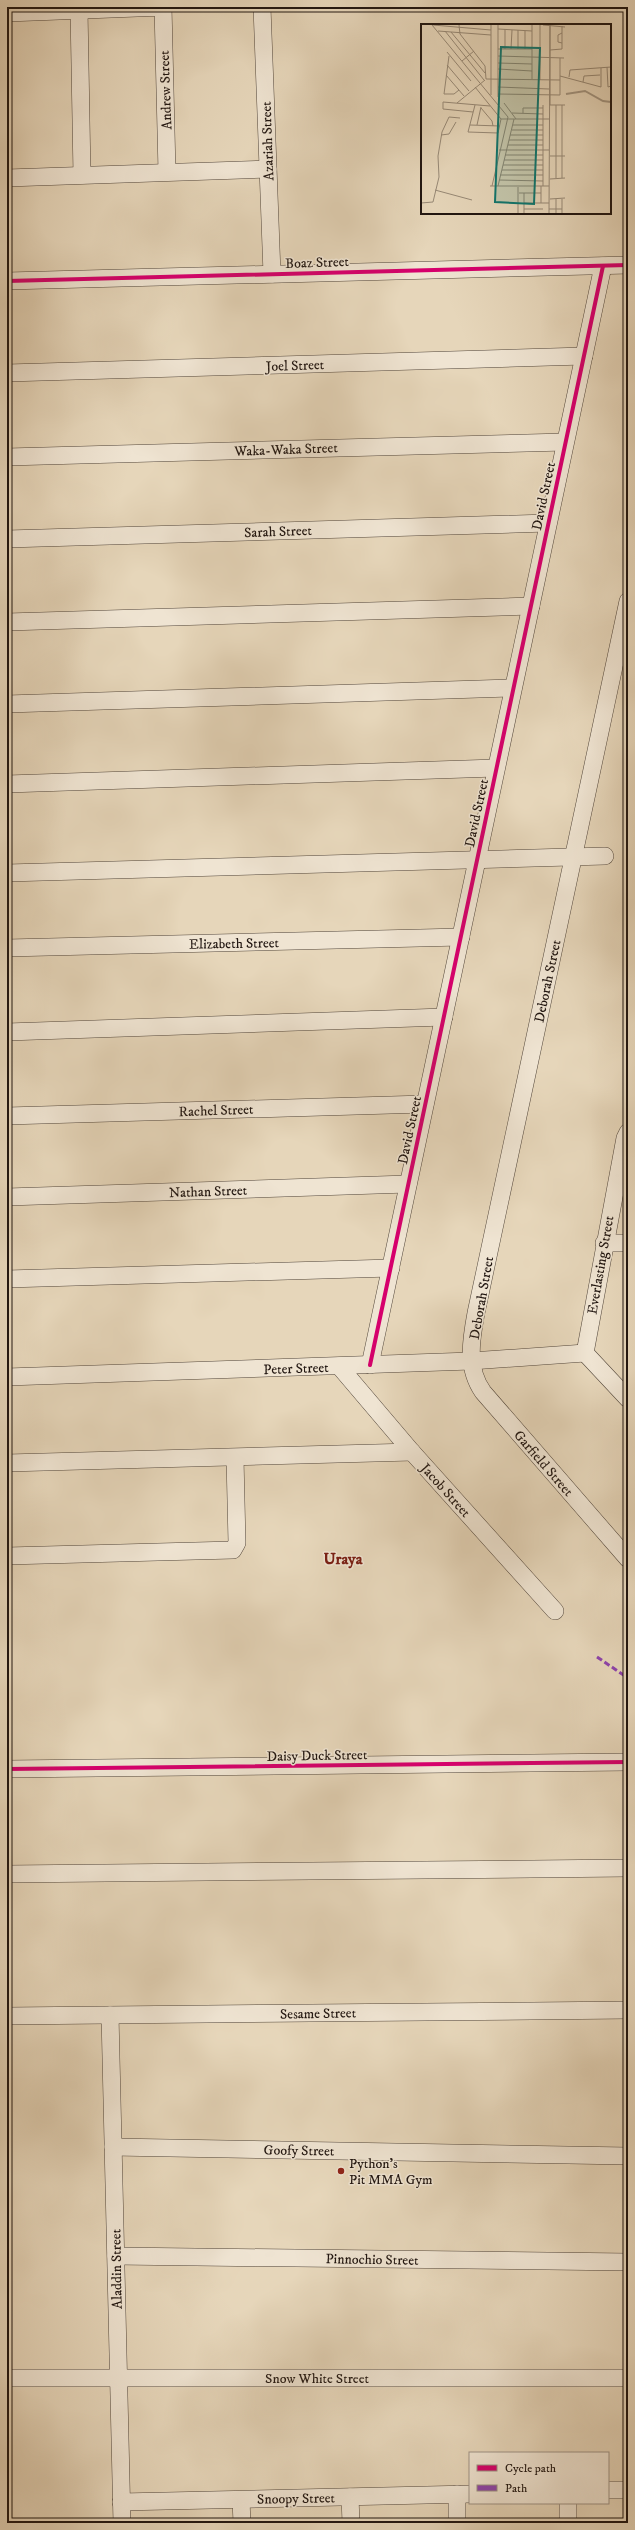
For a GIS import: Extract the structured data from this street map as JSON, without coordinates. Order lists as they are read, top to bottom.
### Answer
{
  "streets": {
    "street": [
      "Andrew Street",
      "Azariah Street",
      "Boaz Street",
      "Joel Street",
      "Waka-Waka Street",
      "David Street",
      "Sarah Street",
      "Elizabeth Street",
      "Deborah Street",
      "Rachel Street",
      "Nathan Street",
      "Everlasting Street",
      "Peter Street",
      "Garfield Street",
      "Jacob Street",
      "Daisy Duck Street",
      "Sesame Street",
      "Goofy Street",
      "Pinnochio Street",
      "Aladdin Street",
      "Snow White Street",
      "Snoopy Street"
    ]
  },
  "crossings": [
    ["Azariah Street", "Boaz Street"],
    ["Boaz Street", "David Street"],
    ["Joel Street", "David Street"],
    ["Waka-Waka Street", "David Street"],
    ["David Street", "Sarah Street"],
    ["David Street", "Elizabeth Street"],
    ["David Street", "Rachel Street"],
    ["David Street", "Nathan Street"],
    ["David Street", "Peter Street"],
    ["Deborah Street", "Peter Street"],
    ["Deborah Street", "Garfield Street"],
    ["Everlasting Street", "Peter Street"],
    ["Peter Street", "Garfield Street"],
    ["Peter Street", "Jacob Street"],
    ["Sesame Street", "Aladdin Street"],
    ["Goofy Street", "Aladdin Street"],
    ["Pinnochio Street", "Aladdin Street"],
    ["Aladdin Street", "Snow White Street"],
    ["Aladdin Street", "Snoopy Street"]
  ],
  "districts": ["Uraya"],
  "places": ["Python's Pit MMA Gym"],
  "legend": ["Cycle path", "Path"]
}
